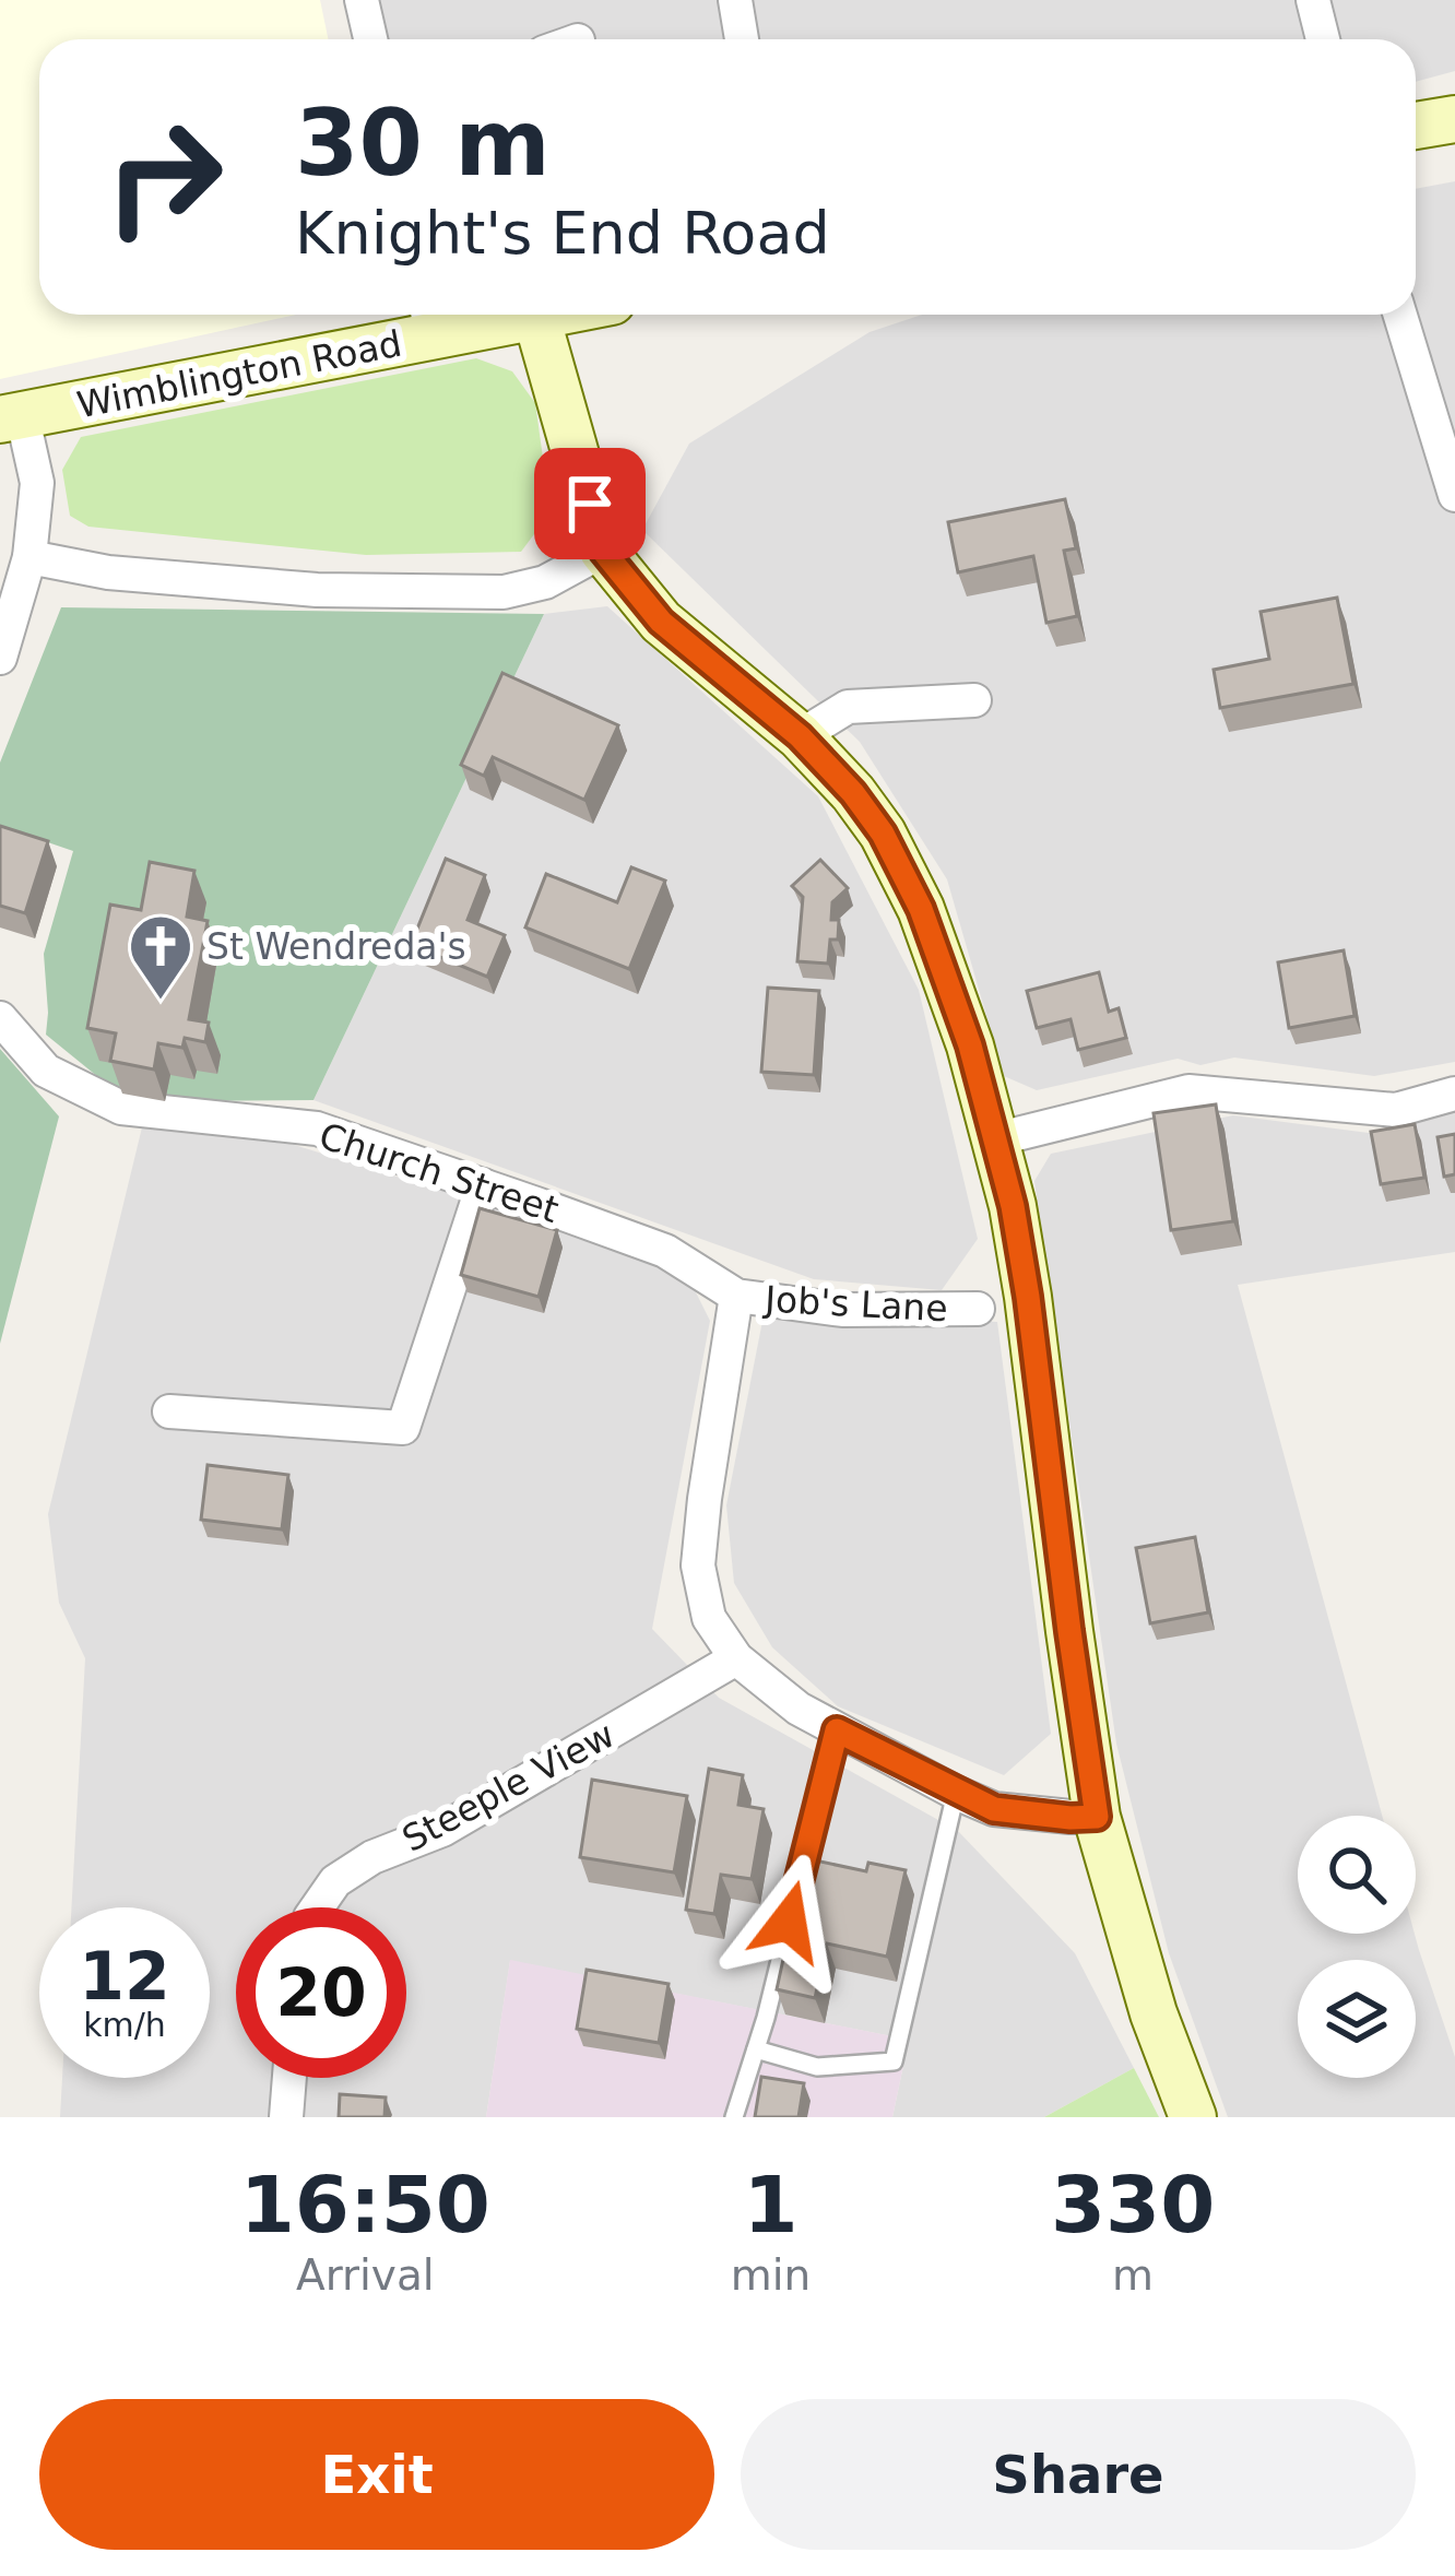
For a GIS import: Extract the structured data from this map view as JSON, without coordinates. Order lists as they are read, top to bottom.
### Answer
{
  "streets": {
    "street": [
      "Wimblington Road",
      "Church Street",
      "Job's Lane",
      "Steeple View"
    ]
  },
  "crossings": [
    ["Church Street", "Job's Lane"]
  ],
  "places": {
    "church": ["St Wendreda's"]
  },
  "page": {
    "turn": ["30 m", "Knight's End Road"],
    "speed": "12 km/h",
    "limit": "20",
    "eta": [
      "16:50",
      "Arrival",
      "1",
      "min",
      "330",
      "m"
    ],
    "buttons": ["Exit", "Share"]
  }
}
